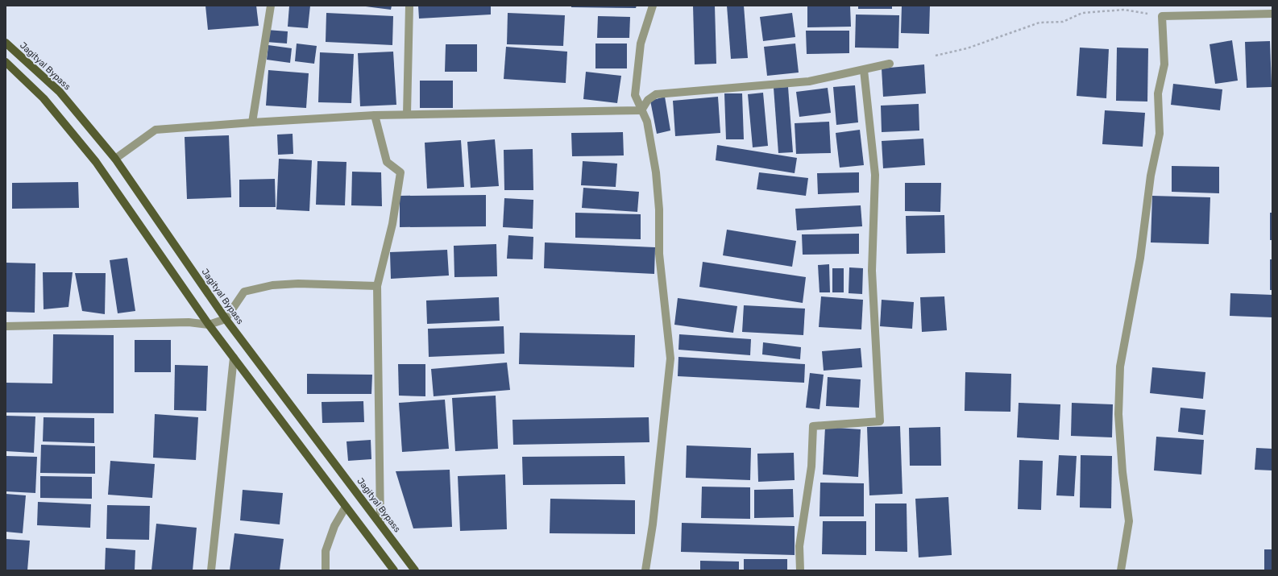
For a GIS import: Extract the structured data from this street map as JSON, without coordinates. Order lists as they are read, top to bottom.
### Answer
{
  "streets": {
    "main road": ["Jagityal Bypass"]
  }
}
